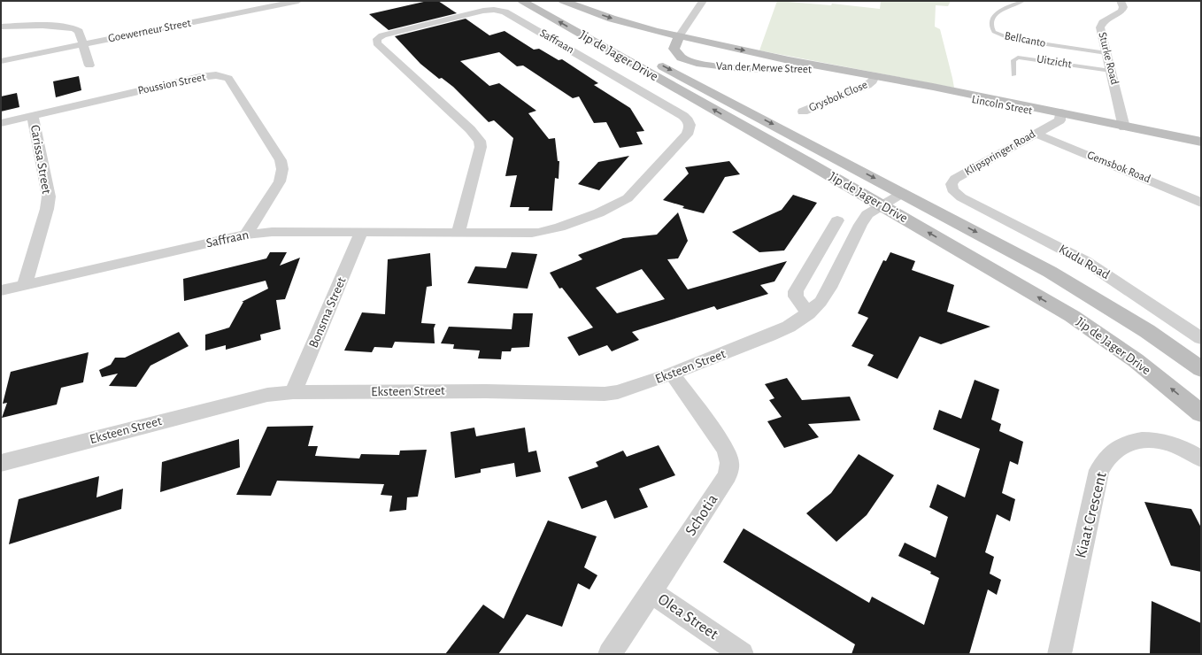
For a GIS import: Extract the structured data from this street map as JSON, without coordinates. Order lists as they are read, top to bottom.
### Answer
{
  "streets": {
    "main road": ["Jip de Jager Drive", "Van der Merwe Street", "Lincoln Street"],
    "street": [
      "Goewerneur Street",
      "Saffraan",
      "Sturke Road",
      "Poussion Street",
      "Grysbok Close",
      "Klipspringer Road",
      "Carissa Street",
      "Gemsbok Road",
      "Kudu Road",
      "Bonsma Street",
      "Eksteen Street",
      "Schotia",
      "Kiaat Crescent",
      "Olea Street"
    ],
    "lane": ["Bellcanto", "Uitzicht"]
  },
  "crossings": [
    ["Bellcanto", "Sturke Road"],
    ["Saffraan", "Poussion Street"],
    ["Saffraan", "Carissa Street"],
    ["Saffraan", "Bonsma Street"],
    ["Jip de Jager Drive", "Eksteen Street"],
    ["Sturke Road", "Uitzicht"],
    ["Sturke Road", "Lincoln Street"],
    ["Van der Merwe Street", "Grysbok Close"],
    ["Van der Merwe Street", "Lincoln Street"],
    ["Poussion Street", "Carissa Street"],
    ["Grysbok Close", "Lincoln Street"],
    ["Lincoln Street", "Klipspringer Road"],
    ["Klipspringer Road", "Gemsbok Road"],
    ["Klipspringer Road", "Kudu Road"],
    ["Bonsma Street", "Eksteen Street"],
    ["Eksteen Street", "Schotia"],
    ["Schotia", "Olea Street"]
  ]
}
